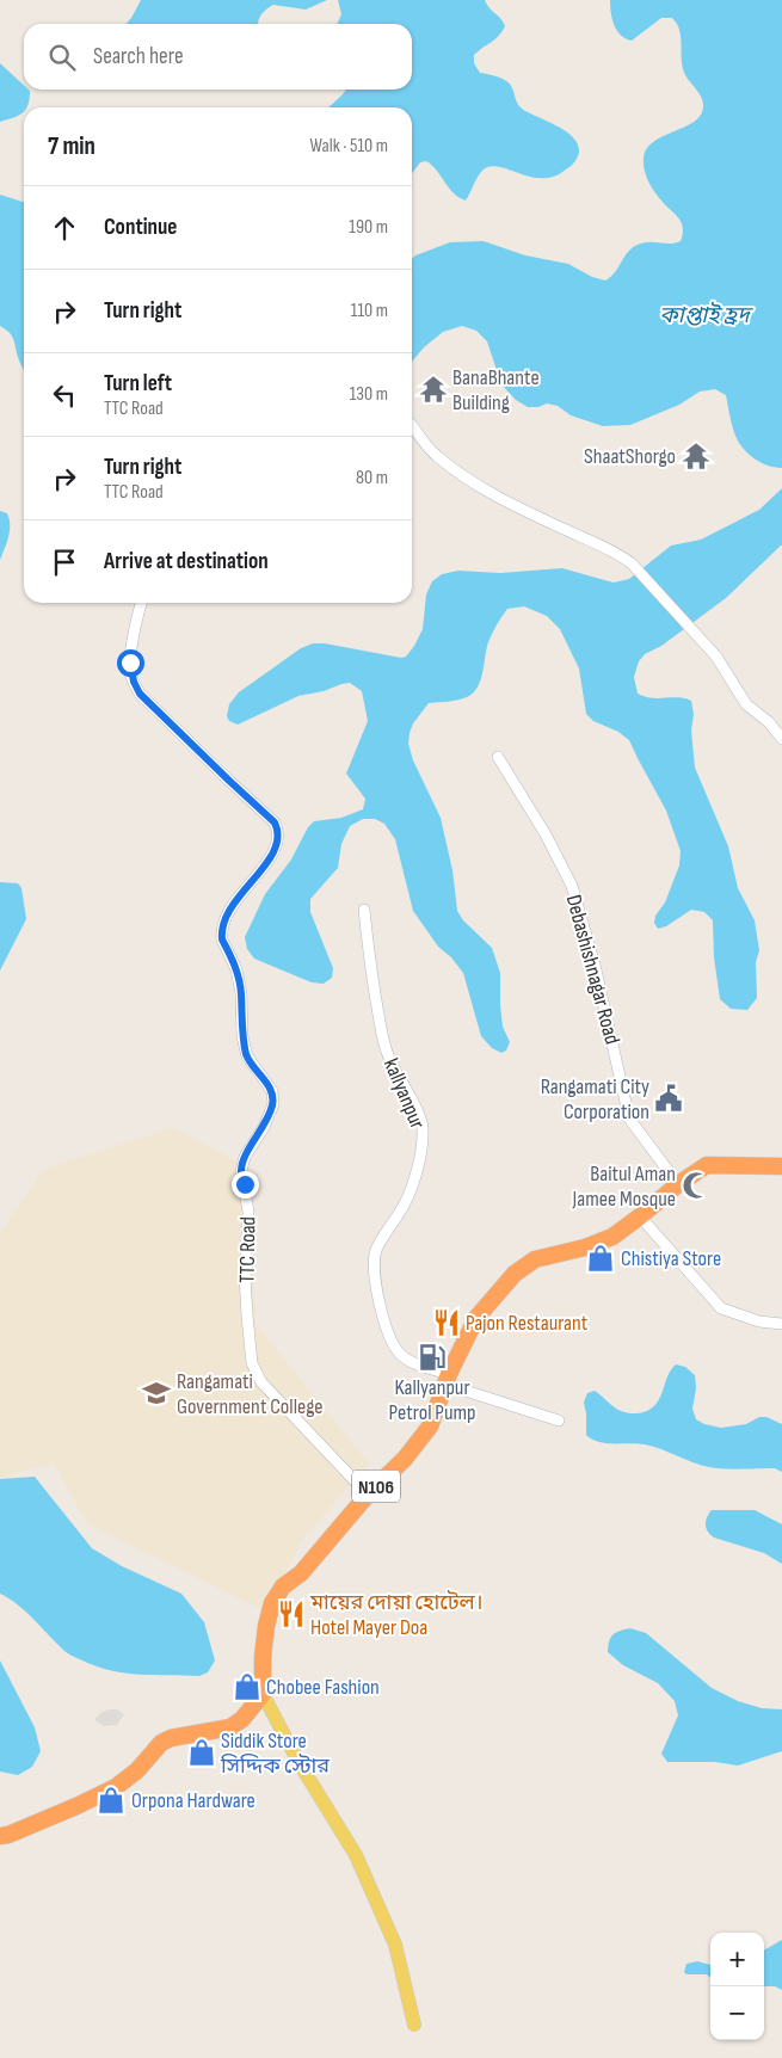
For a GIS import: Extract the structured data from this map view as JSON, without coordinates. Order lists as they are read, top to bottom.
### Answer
{
  "streets": {
    "highway": ["N106"],
    "street": ["Debashishnagar Road", "kallyanpur", "TTC Road"]
  },
  "crossings": [
    ["Debashishnagar Road", "N106"],
    ["kallyanpur", "N106"],
    ["TTC Road", "N106"]
  ],
  "water": ["কাপ্তাই হ্রদ"],
  "places": {
    "temple": ["BanaBhante Building", "ShaatShorgo"],
    "public building": ["Rangamati City Corporation"],
    "mosque": ["Baitul Aman Jamee Mosque"],
    "shop": [
      "Chistiya Store",
      "Chobee Fashion",
      "Siddik Store সিদ্দিক স্টোর",
      "Orpona Hardware"
    ],
    "restaurant": ["Pajon Restaurant", "মায়ের দোয়া হোটেল। Hotel Mayer Doa"],
    "fuel station": ["Kallyanpur Petrol Pump"],
    "school or university": ["Rangamati Government College"]
  },
  "page": {
    "search": "Search here",
    "heading": ["7 min", "Walk · 510 m"],
    "list": [
      ["Continue", "190 m"],
      ["Turn right", "110 m"],
      ["Turn left", "TTC Road", "130 m"],
      ["Turn right", "TTC Road", "80 m"],
      "Arrive at destination"
    ],
    "map_buttons": ["+", "−"]
  }
}
